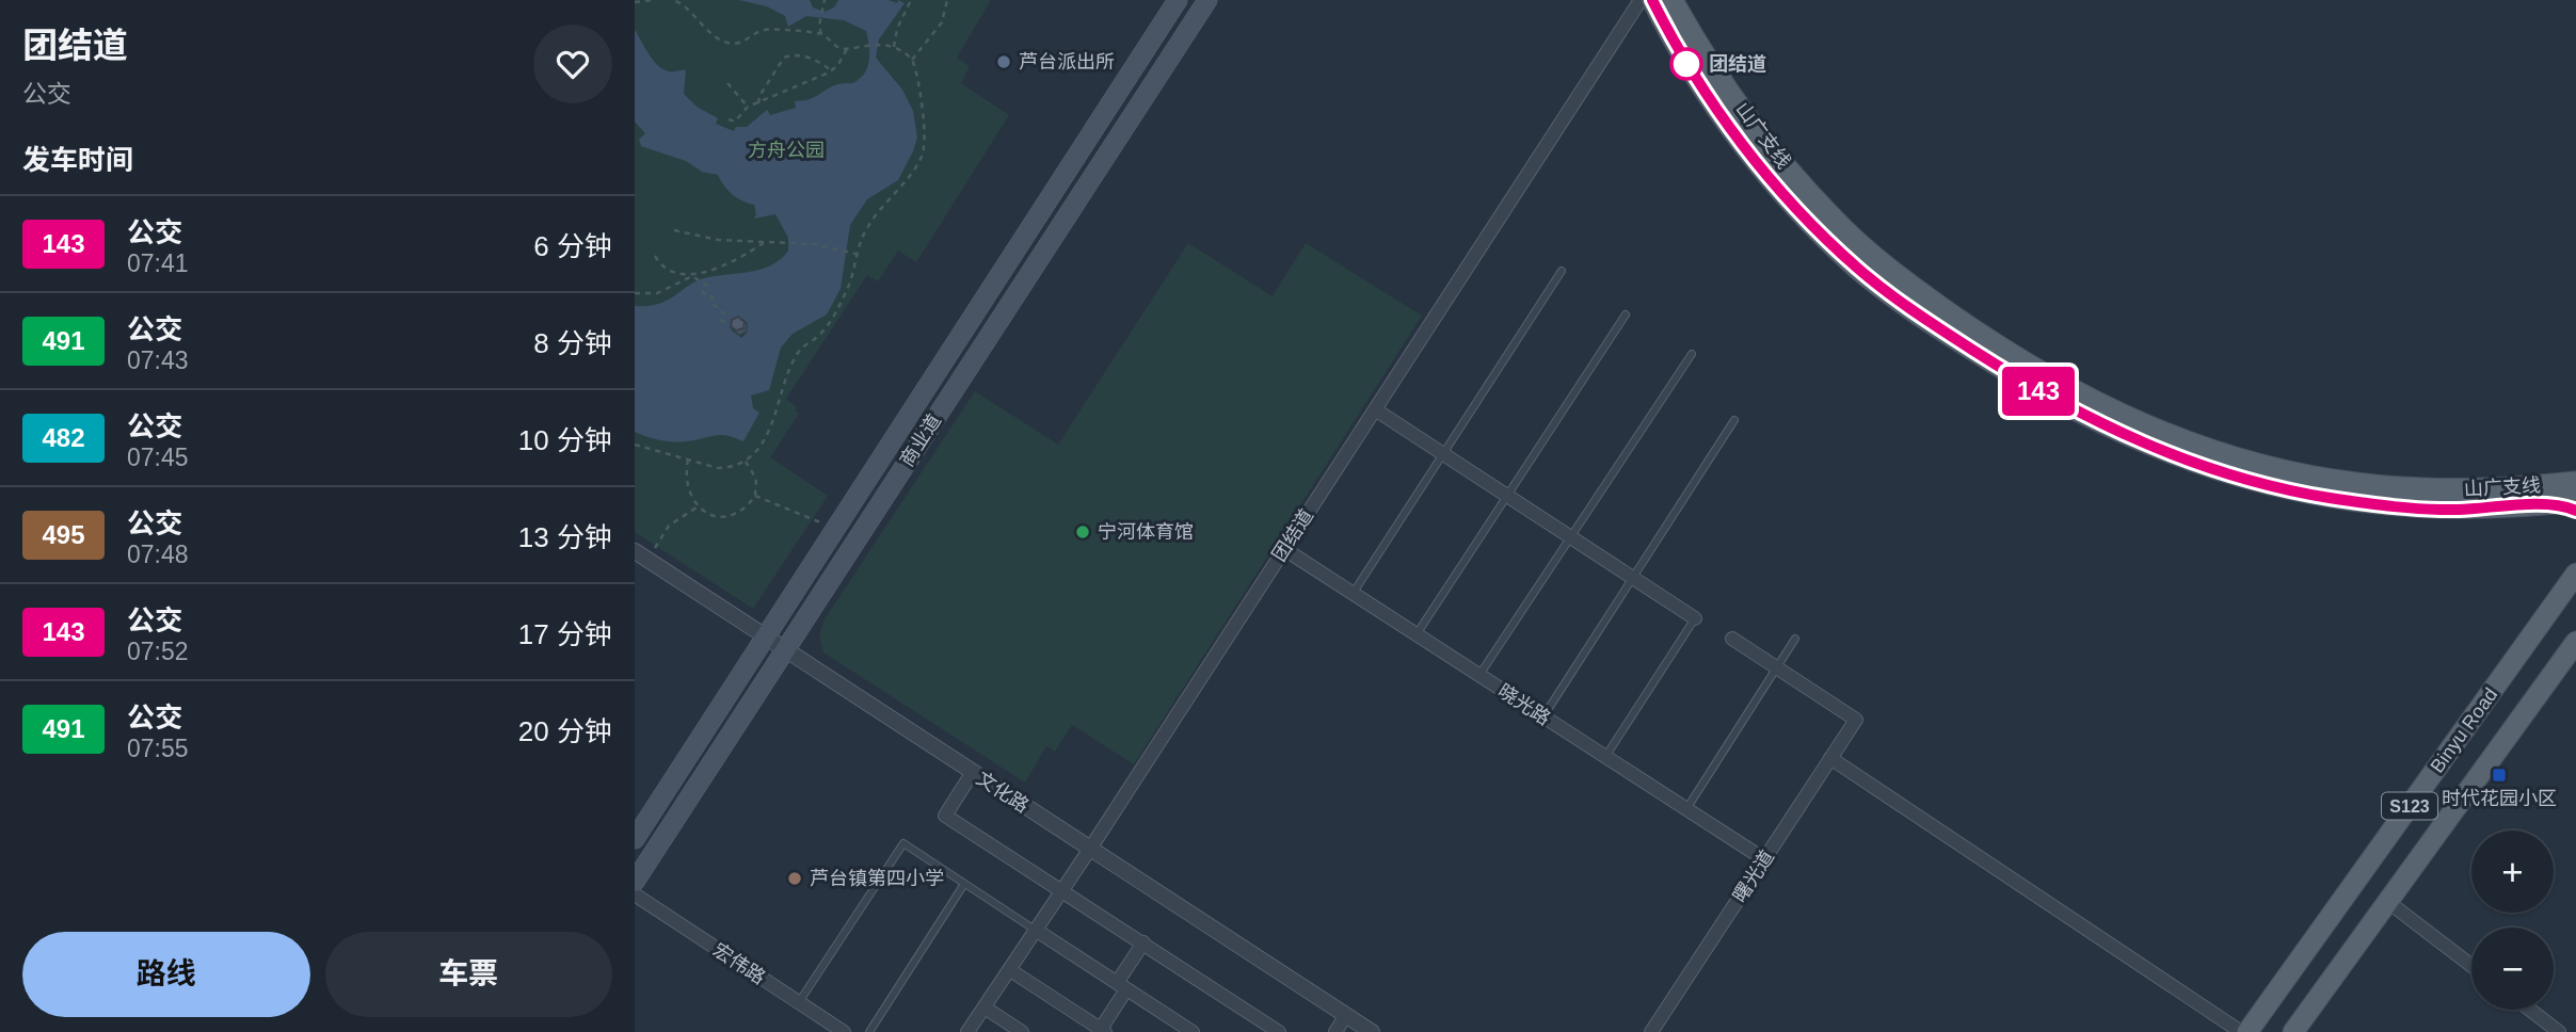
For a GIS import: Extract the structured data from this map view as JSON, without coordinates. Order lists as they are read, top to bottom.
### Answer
{
  "streets": {
    "main road": [
      "山广支线",
      "商业道",
      "Binyu Road",
      "S123"
    ],
    "street": [
      "团结道",
      "晓光路",
      "文化路",
      "曙光道",
      "宏伟路"
    ]
  },
  "crossings": [
    ["商业道", "文化路"],
    ["团结道", "晓光路"],
    ["团结道", "文化路"],
    ["晓光路", "曙光道"]
  ],
  "parks": ["方舟公园"],
  "places": {
    "other": [
      "芦台派出所",
      "团结道",
      "宁河体育馆",
      "芦台镇第四小学"
    ],
    "transit": ["时代花园小区"]
  },
  "lines": ["bus line 143"],
  "page": {
    "heading": [
      ["团结道", "公交"],
      "发车时间"
    ],
    "on_map": "143",
    "list": [
      {
        "mark": "143",
        "name": "公交",
        "note": "07:41",
        "value": "6 分钟"
      },
      {
        "mark": "491",
        "name": "公交",
        "note": "07:43",
        "value": "8 分钟"
      },
      {
        "mark": "482",
        "name": "公交",
        "note": "07:45",
        "value": "10 分钟"
      },
      {
        "mark": "495",
        "name": "公交",
        "note": "07:48",
        "value": "13 分钟"
      },
      {
        "mark": "143",
        "name": "公交",
        "note": "07:52",
        "value": "17 分钟"
      },
      {
        "mark": "491",
        "name": "公交",
        "note": "07:55",
        "value": "20 分钟"
      }
    ],
    "map_buttons": ["+", "−"],
    "buttons": ["路线", "车票"]
  }
}
